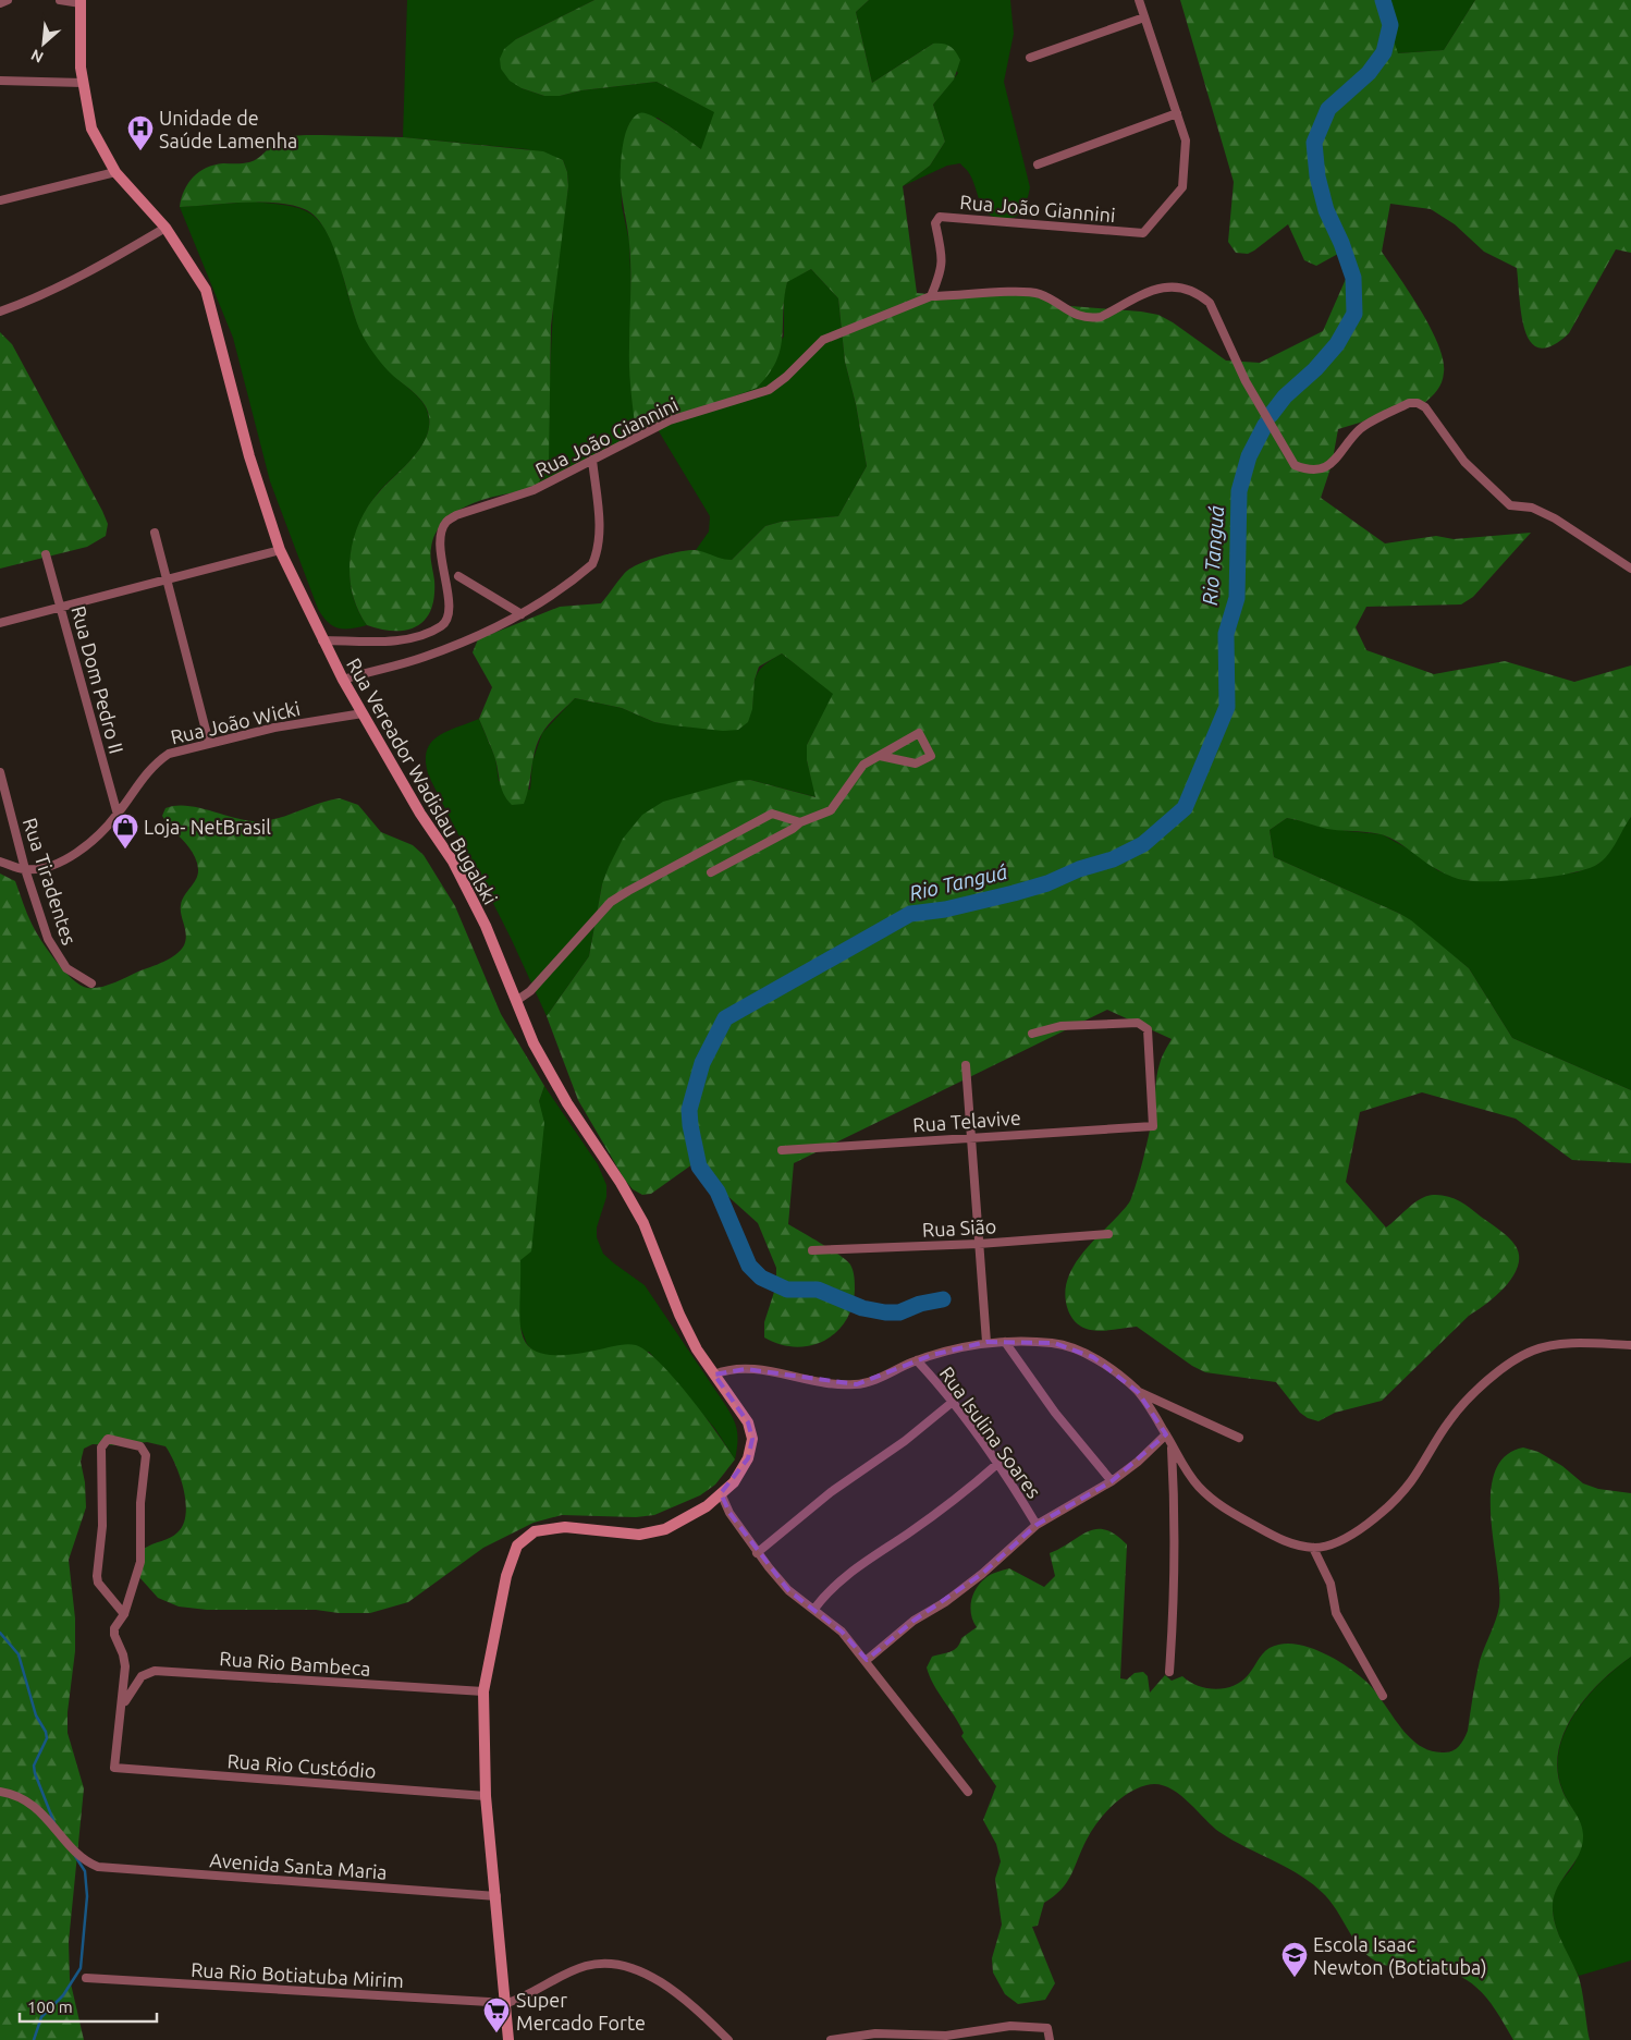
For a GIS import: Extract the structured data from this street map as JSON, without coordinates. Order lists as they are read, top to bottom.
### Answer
{
  "streets": {
    "main road": ["Rua Vereador Wadislau Bugalski"],
    "street": [
      "Rua João Giannini",
      "Rua Dom Pedro II",
      "Rua João Wicki",
      "Rua Tiradentes",
      "Rua Telavive",
      "Rua Sião",
      "Rua Isulina Soares",
      "Rua Rio Bambeca",
      "Rua Rio Custódio",
      "Avenida Santa Maria",
      "Rua Rio Botiatuba Mirim"
    ]
  },
  "crossings": [
    ["Rua João Giannini", "Rua Vereador Wadislau Bugalski"],
    ["Rua Dom Pedro II", "Rua João Wicki"],
    ["Rua João Wicki", "Rua Vereador Wadislau Bugalski"],
    ["Rua João Wicki", "Rua Tiradentes"],
    ["Rua Vereador Wadislau Bugalski", "Rua Rio Bambeca"],
    ["Rua Vereador Wadislau Bugalski", "Rua Rio Custódio"],
    ["Rua Vereador Wadislau Bugalski", "Avenida Santa Maria"],
    ["Rua Vereador Wadislau Bugalski", "Rua Rio Botiatuba Mirim"],
    ["Rua Rio Bambeca", "Rua Rio Custódio"]
  ],
  "water": ["Rio Tanguá"],
  "places": {
    "hospital": ["Unidade de Saúde Lamenha"],
    "shop": ["Loja- NetBrasil"],
    "school or university": ["Escola Isaac Newton (Botiatuba)"],
    "supermarket": ["Super Mercado Forte"]
  },
  "scale_bar": "100 m",
  "north": "bottom left"
}
